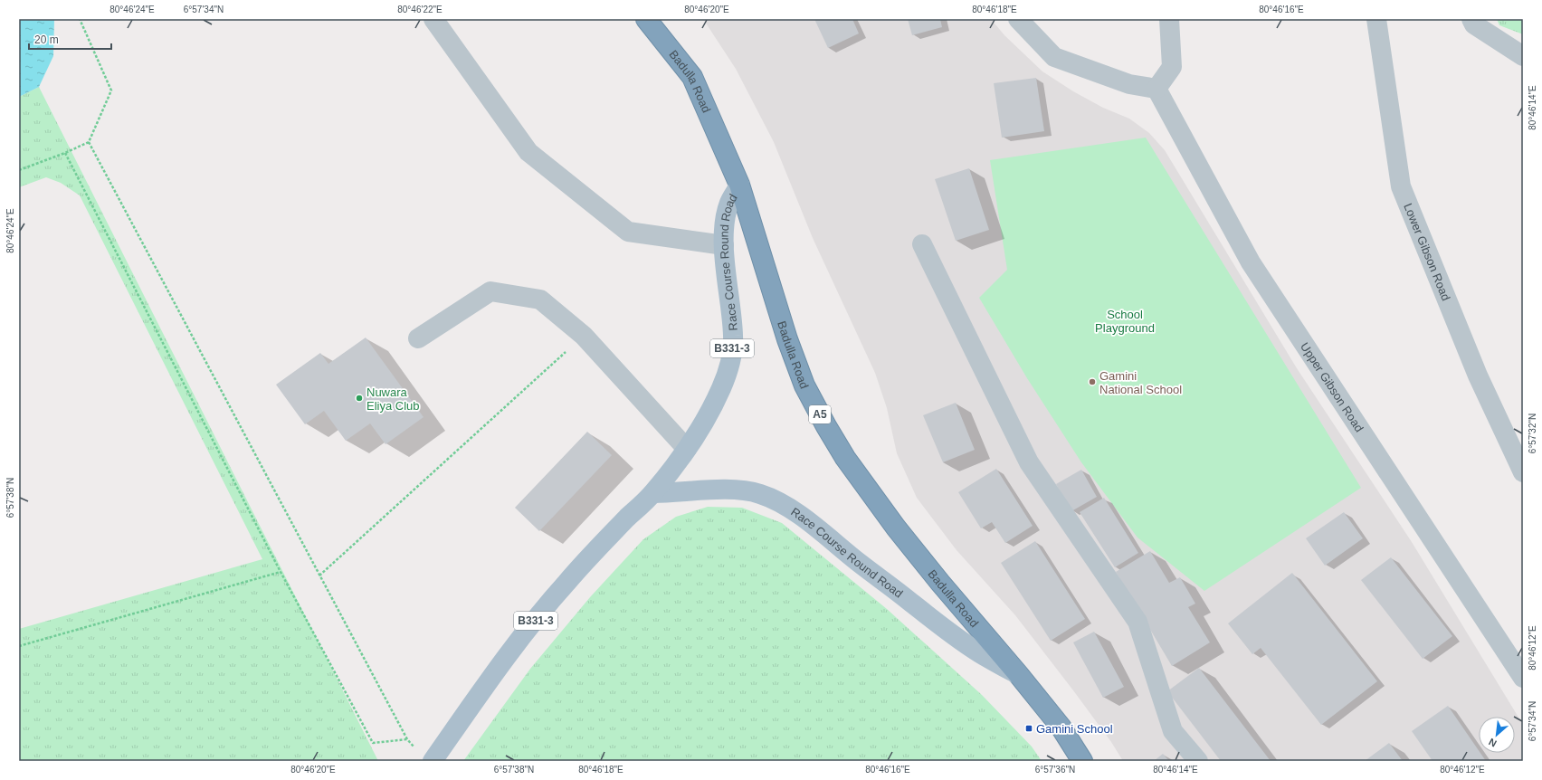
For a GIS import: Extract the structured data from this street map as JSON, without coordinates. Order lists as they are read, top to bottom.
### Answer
{
  "streets": {
    "highway": ["Badulla Road", "A5"],
    "main road": ["Race Course Round Road", "B331-3"],
    "street": ["Lower Gibson Road", "Upper Gibson Road"]
  },
  "crossings": [
    ["Badulla Road", "Race Course Round Road"]
  ],
  "parks": ["School Playground"],
  "places": {
    "other": ["Gamini National School", "Nuwara Eliya Club"],
    "transit": ["Gamini School"]
  },
  "scale_bar": "20 m",
  "north": "bottom left",
  "coordinates": [
    "80°46'24\"E",
    "6°57'34\"N",
    "80°46'22\"E",
    "80°46'20\"E",
    "80°46'18\"E",
    "80°46'16\"E",
    "80°46'14\"E",
    "6°57'32\"N",
    "6°57'38\"N",
    "80°46'12\"E",
    "6°57'36\"N"
  ]
}
